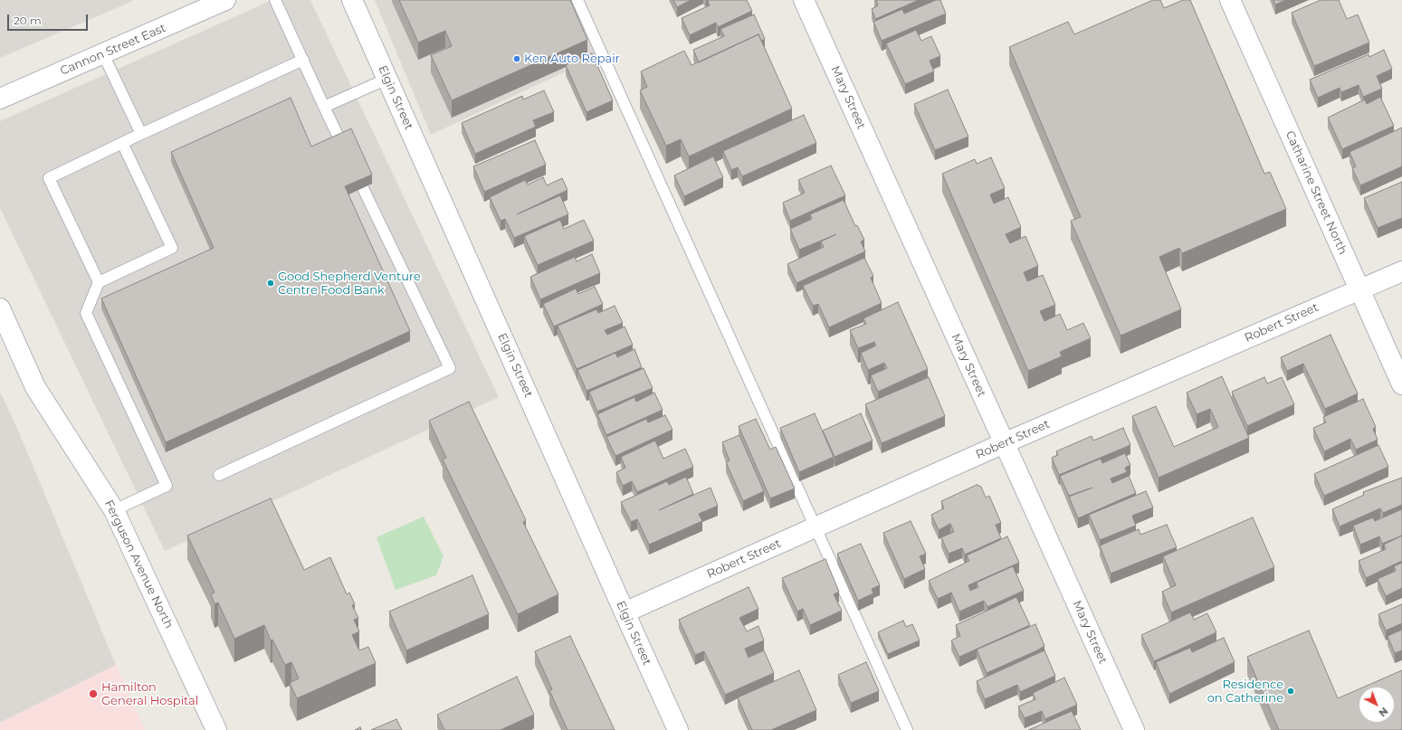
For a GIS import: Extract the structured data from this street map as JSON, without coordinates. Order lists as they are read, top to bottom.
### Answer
{
  "streets": {
    "street": [
      "Cannon Street East",
      "Elgin Street",
      "Mary Street",
      "Catharine Street North",
      "Robert Street",
      "Ferguson Avenue North"
    ]
  },
  "crossings": [
    ["Elgin Street", "Robert Street"],
    ["Mary Street", "Robert Street"],
    ["Catharine Street North", "Robert Street"]
  ],
  "places": [
    "Ken Auto Repair",
    "Good Shepherd Venture Centre Food Bank",
    "Residence on Catherine",
    "Hamilton General Hospital"
  ],
  "scale_bar": "20 m",
  "north": "bottom right"
}
